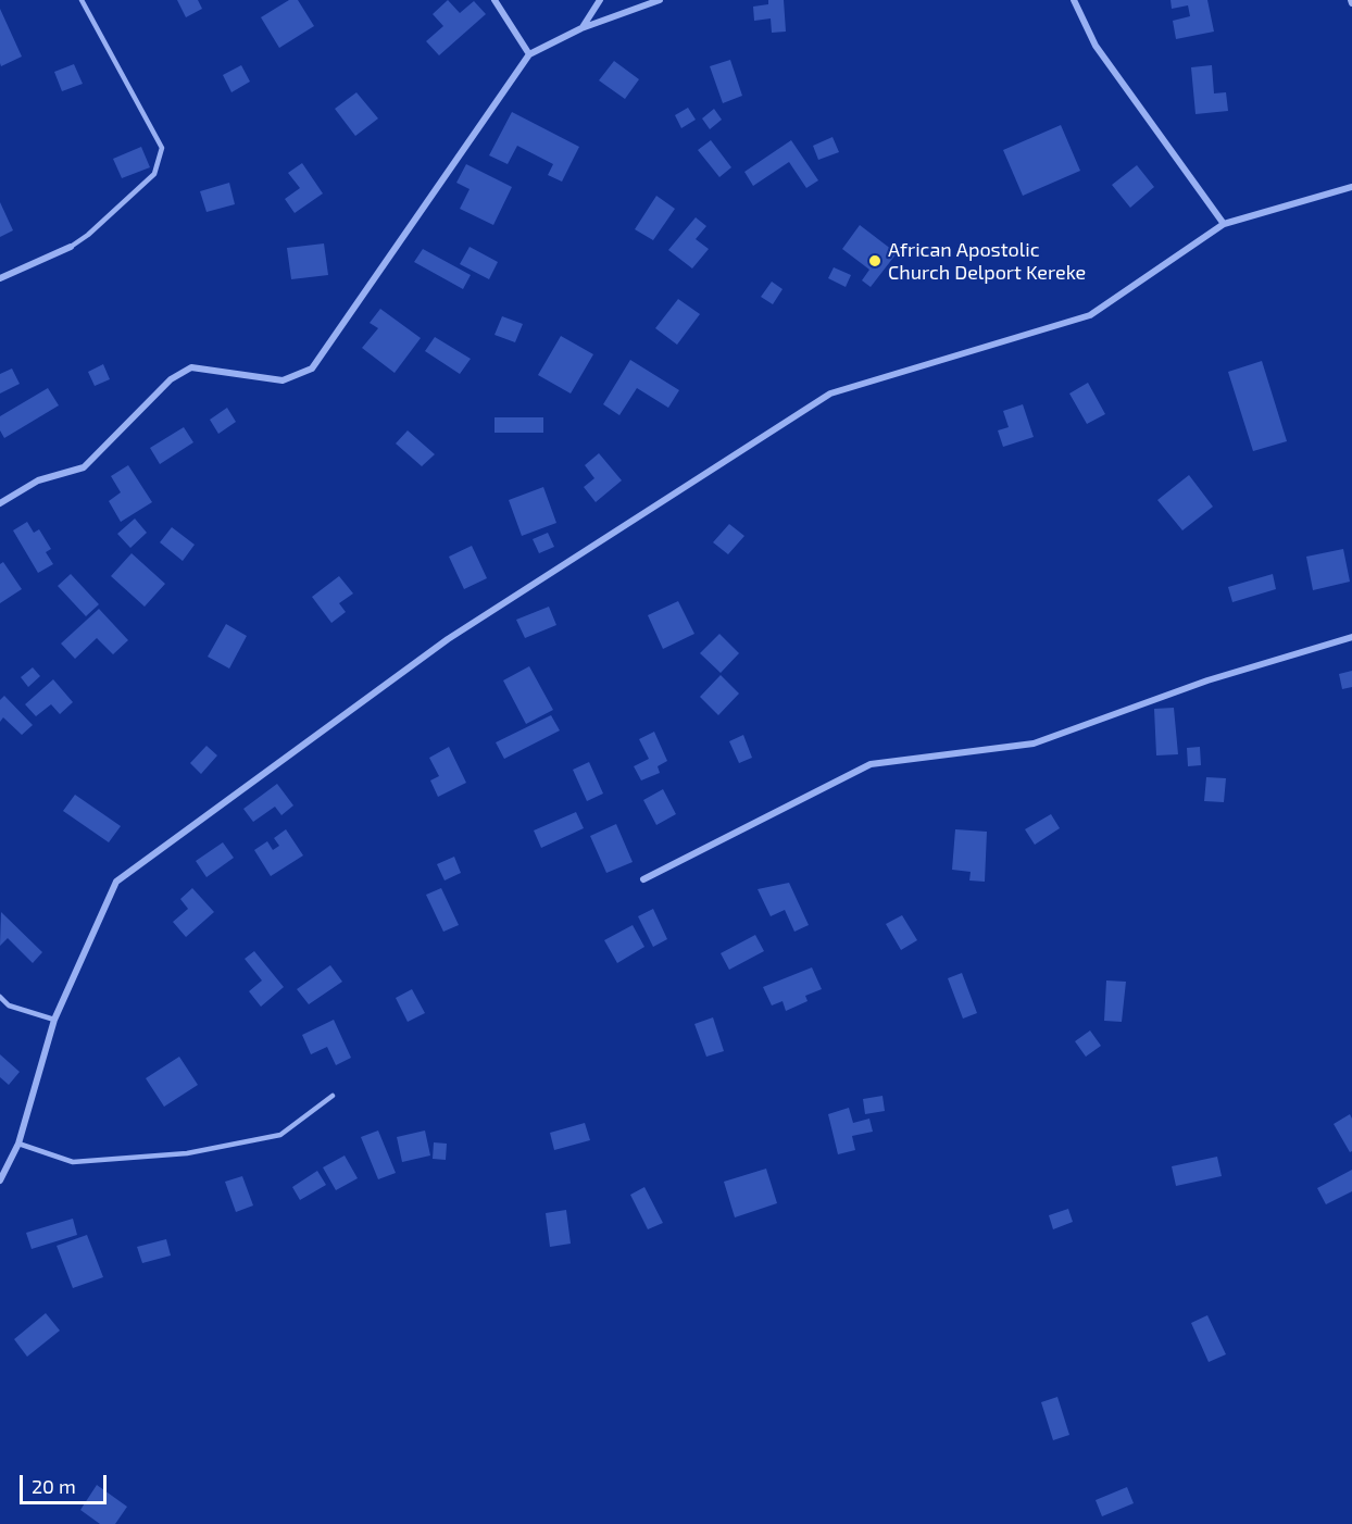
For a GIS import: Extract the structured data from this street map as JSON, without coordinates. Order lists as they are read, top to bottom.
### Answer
{
  "places": ["African Apostolic Church Delport Kereke"],
  "scale_bar": "20 m"
}
